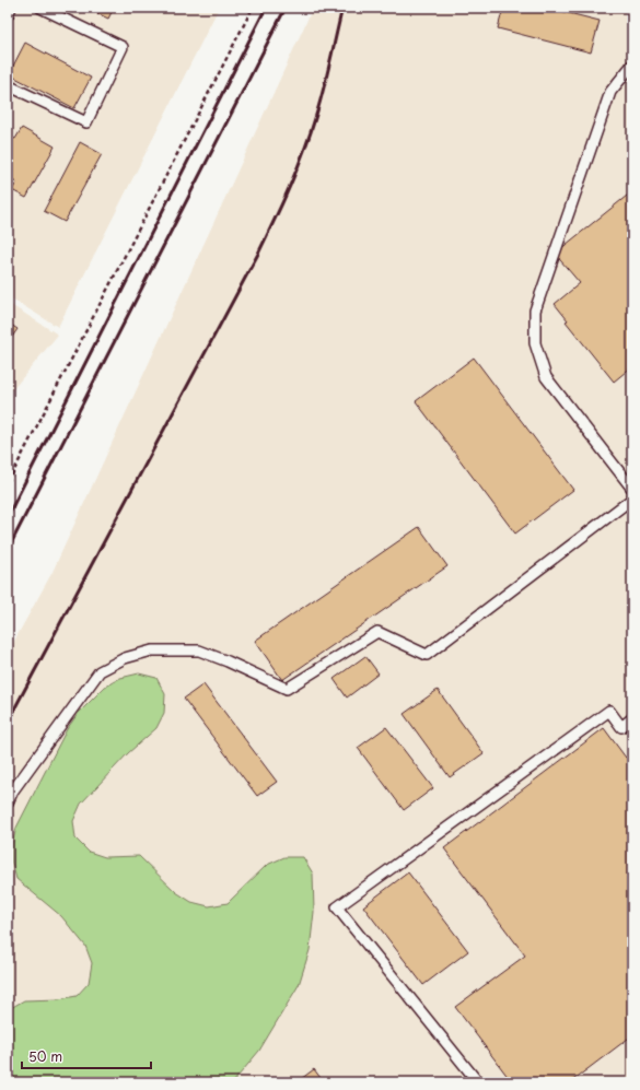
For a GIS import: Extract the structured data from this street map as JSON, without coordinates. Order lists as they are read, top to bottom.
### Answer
{
  "scale_bar": "50 m"
}
